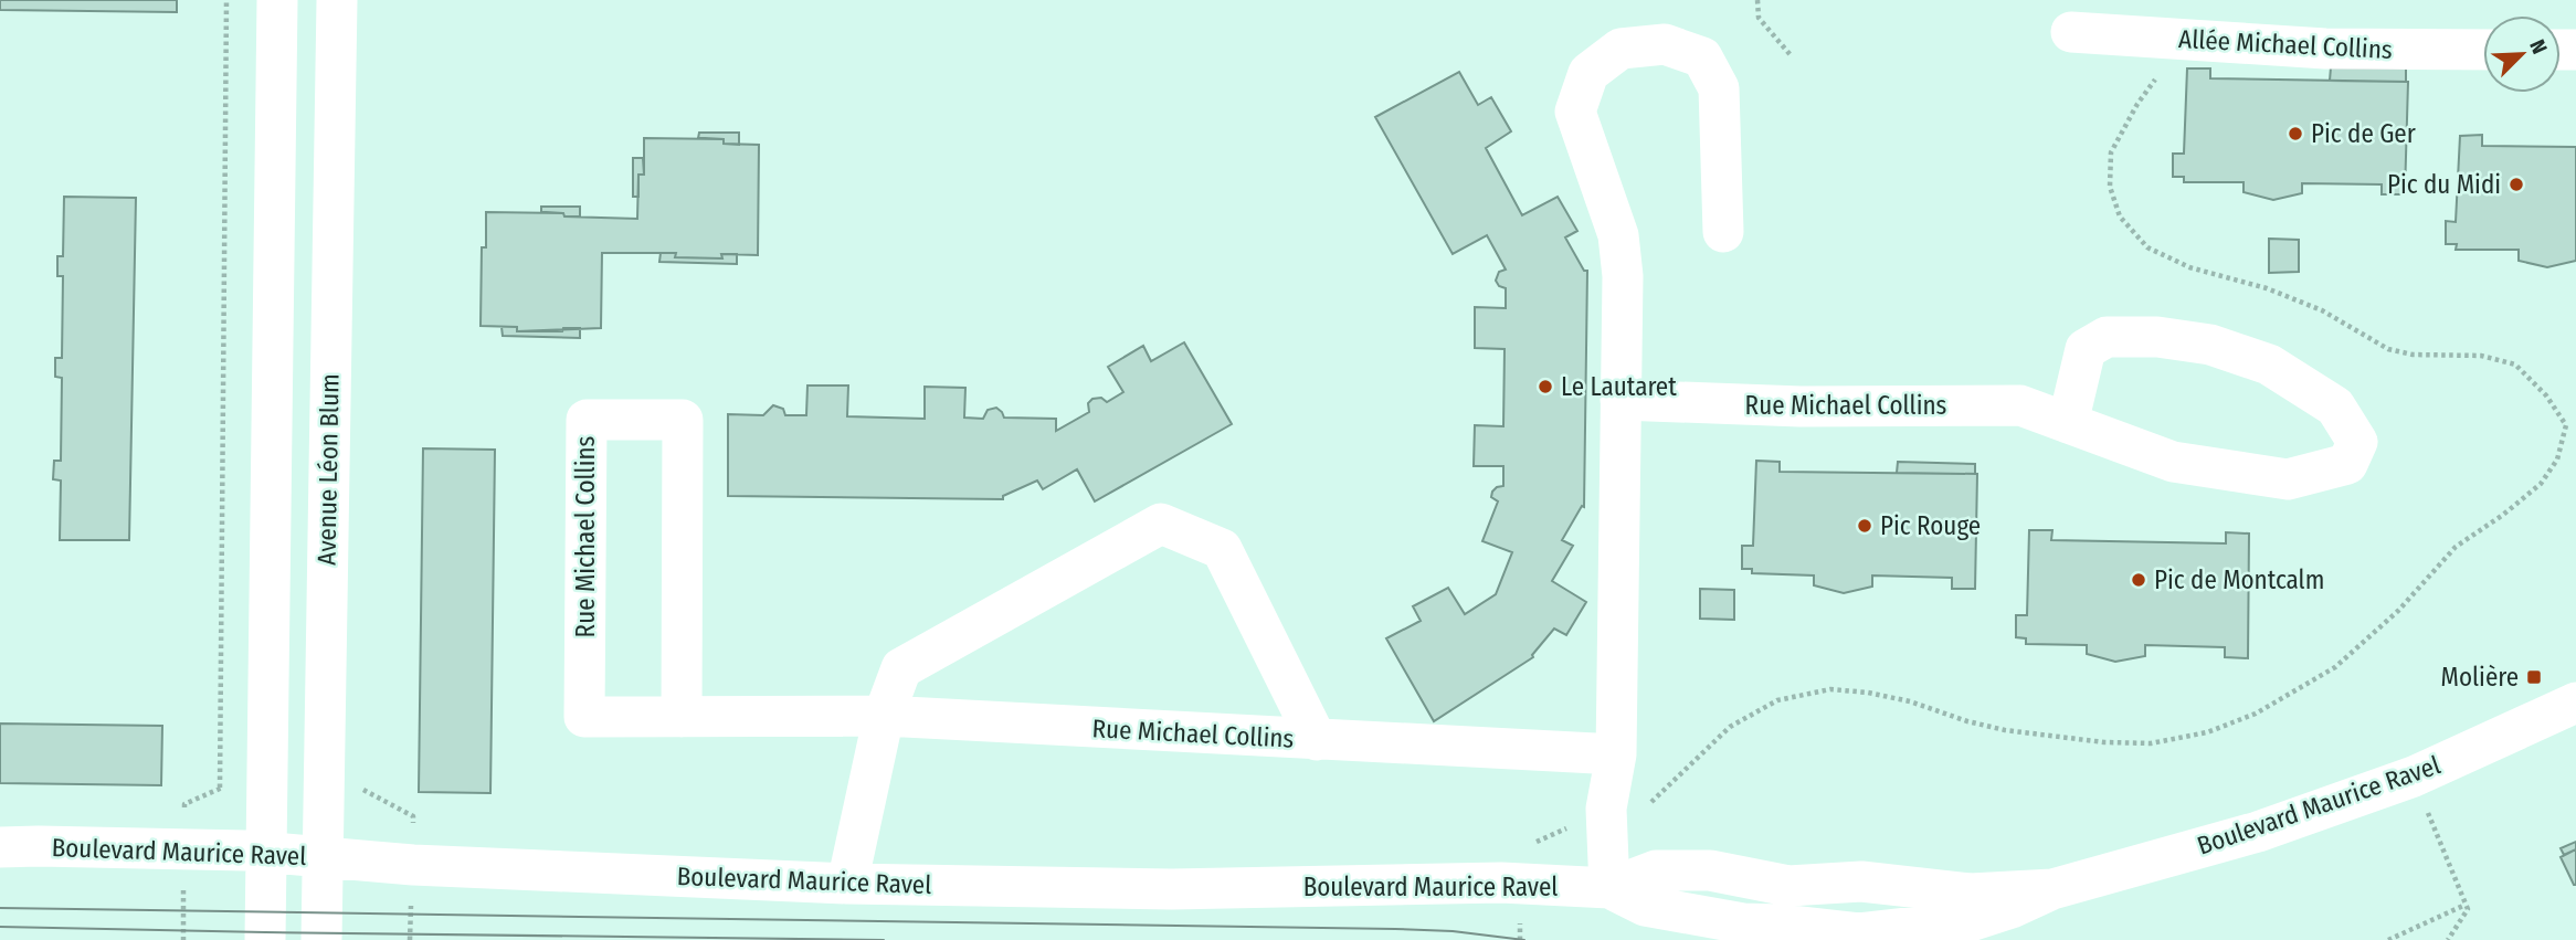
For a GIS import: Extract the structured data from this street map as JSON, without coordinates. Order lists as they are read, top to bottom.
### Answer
{
  "streets": {
    "street": [
      "Allée Michael Collins",
      "Rue Michael Collins",
      "Avenue Léon Blum",
      "Boulevard Maurice Ravel"
    ]
  },
  "crossings": [
    ["Rue Michael Collins", "Boulevard Maurice Ravel"],
    ["Avenue Léon Blum", "Boulevard Maurice Ravel"]
  ],
  "places": {
    "other": [
      "Pic de Ger",
      "Pic du Midi",
      "Le Lautaret",
      "Pic Rouge",
      "Pic de Montcalm"
    ],
    "transit": ["Molière"]
  },
  "north": "top right"
}
